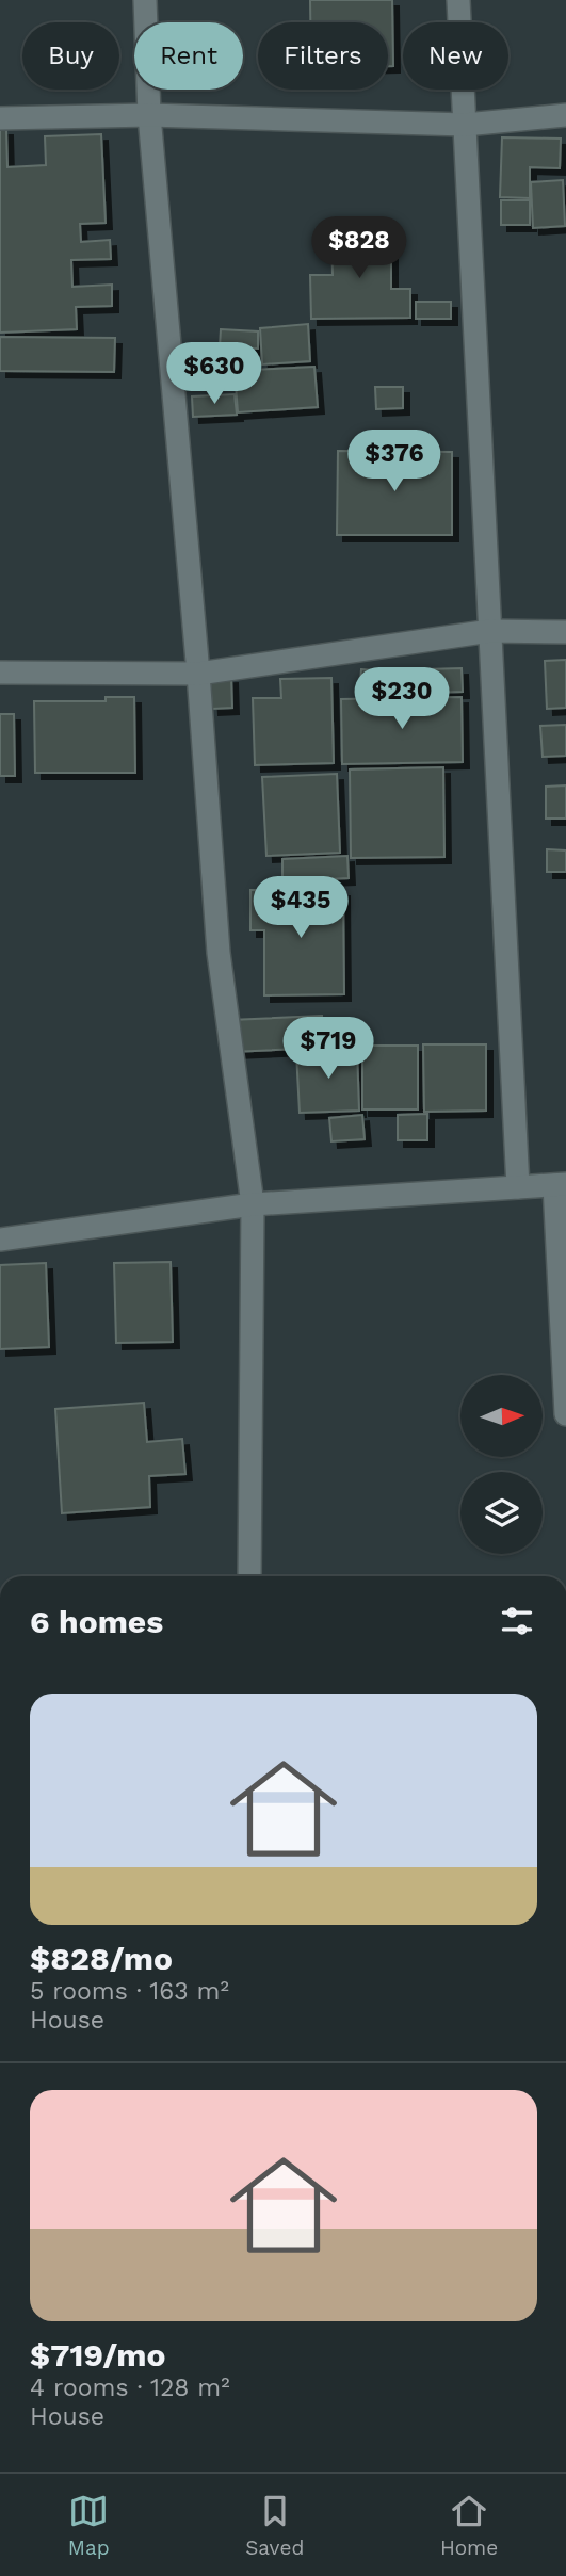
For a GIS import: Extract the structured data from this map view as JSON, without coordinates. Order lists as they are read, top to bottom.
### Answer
{
  "north": "right",
  "page": {
    "chip": [
      "Buy",
      "Rent",
      "Filters",
      "New"
    ],
    "price": [
      "$828",
      "$630",
      "$376",
      "$230",
      "$435",
      "$719"
    ],
    "heading": "6 homes",
    "list": [
      {
        "name": "$828/mo",
        "note": "5 rooms · 163 m² · House"
      },
      {
        "name": "$719/mo",
        "note": "4 rooms · 128 m² · House"
      }
    ],
    "tabs": ["Map", "Saved", "Home"]
  }
}
